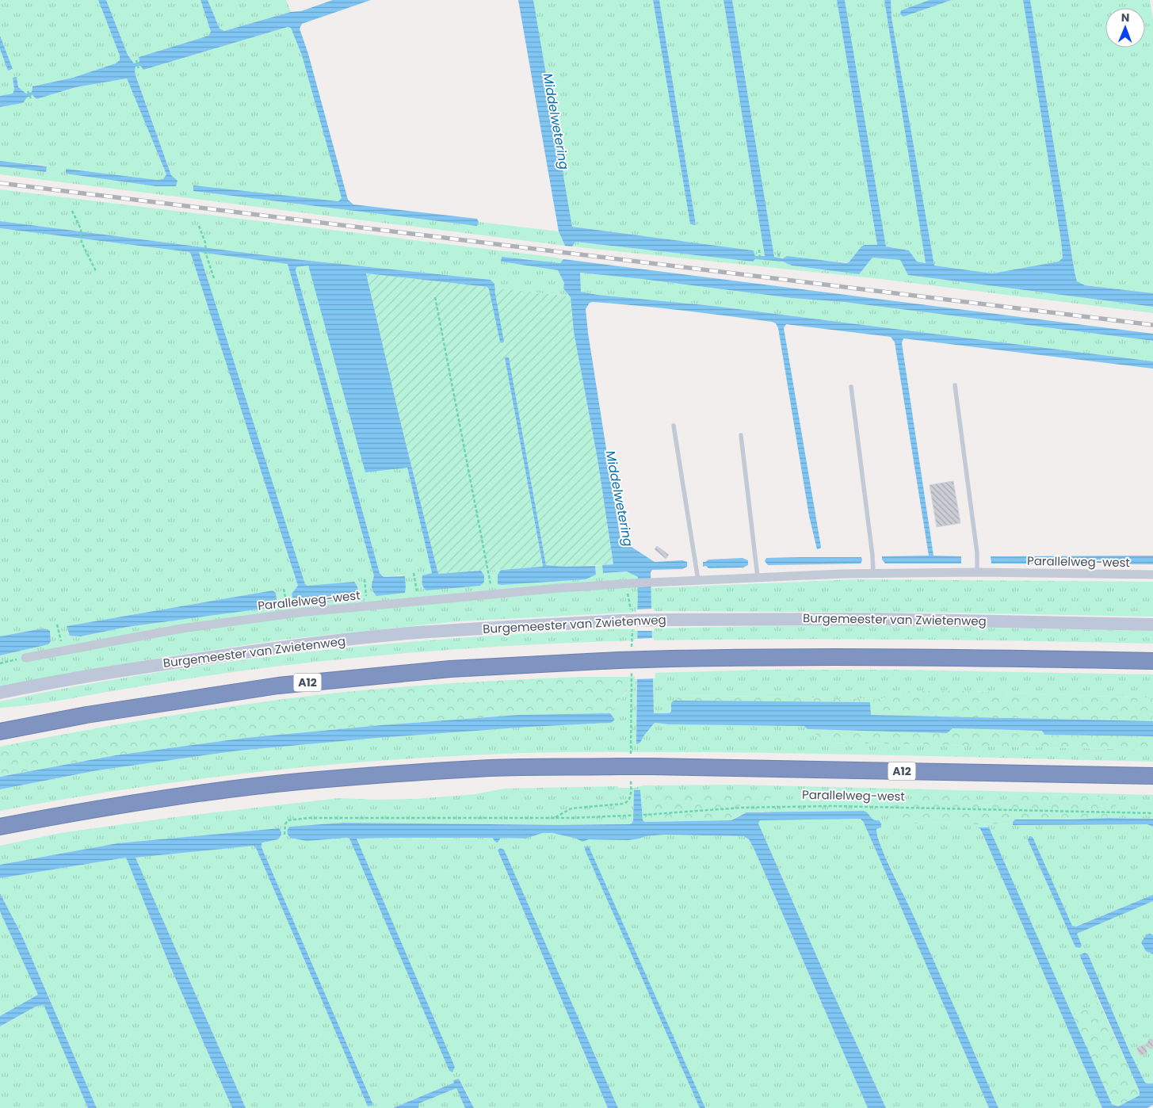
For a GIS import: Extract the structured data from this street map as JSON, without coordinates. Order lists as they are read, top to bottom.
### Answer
{
  "streets": {
    "highway": ["A12"],
    "main road": ["Burgemeester van Zwietenweg"],
    "street": ["Parallelweg-west"]
  },
  "crossings": [
    ["Parallelweg-west", "A12"]
  ],
  "water": ["Middelwetering"],
  "north": "top"
}
